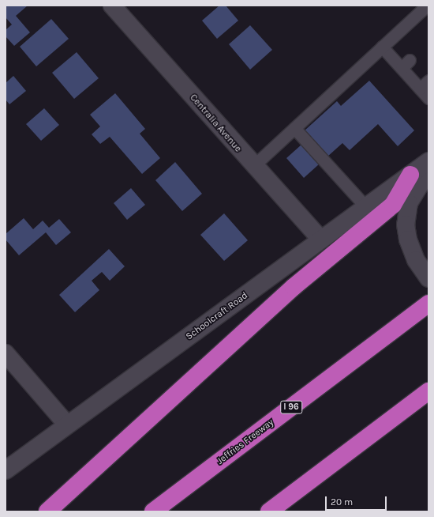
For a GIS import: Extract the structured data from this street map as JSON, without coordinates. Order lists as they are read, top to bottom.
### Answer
{
  "streets": {
    "highway": ["I 96", "Jeffries Freeway"],
    "main road": ["Centralia Avenue", "Schoolcraft Road"]
  },
  "crossings": [
    ["Centralia Avenue", "Schoolcraft Road"]
  ],
  "scale_bar": "20 m"
}
